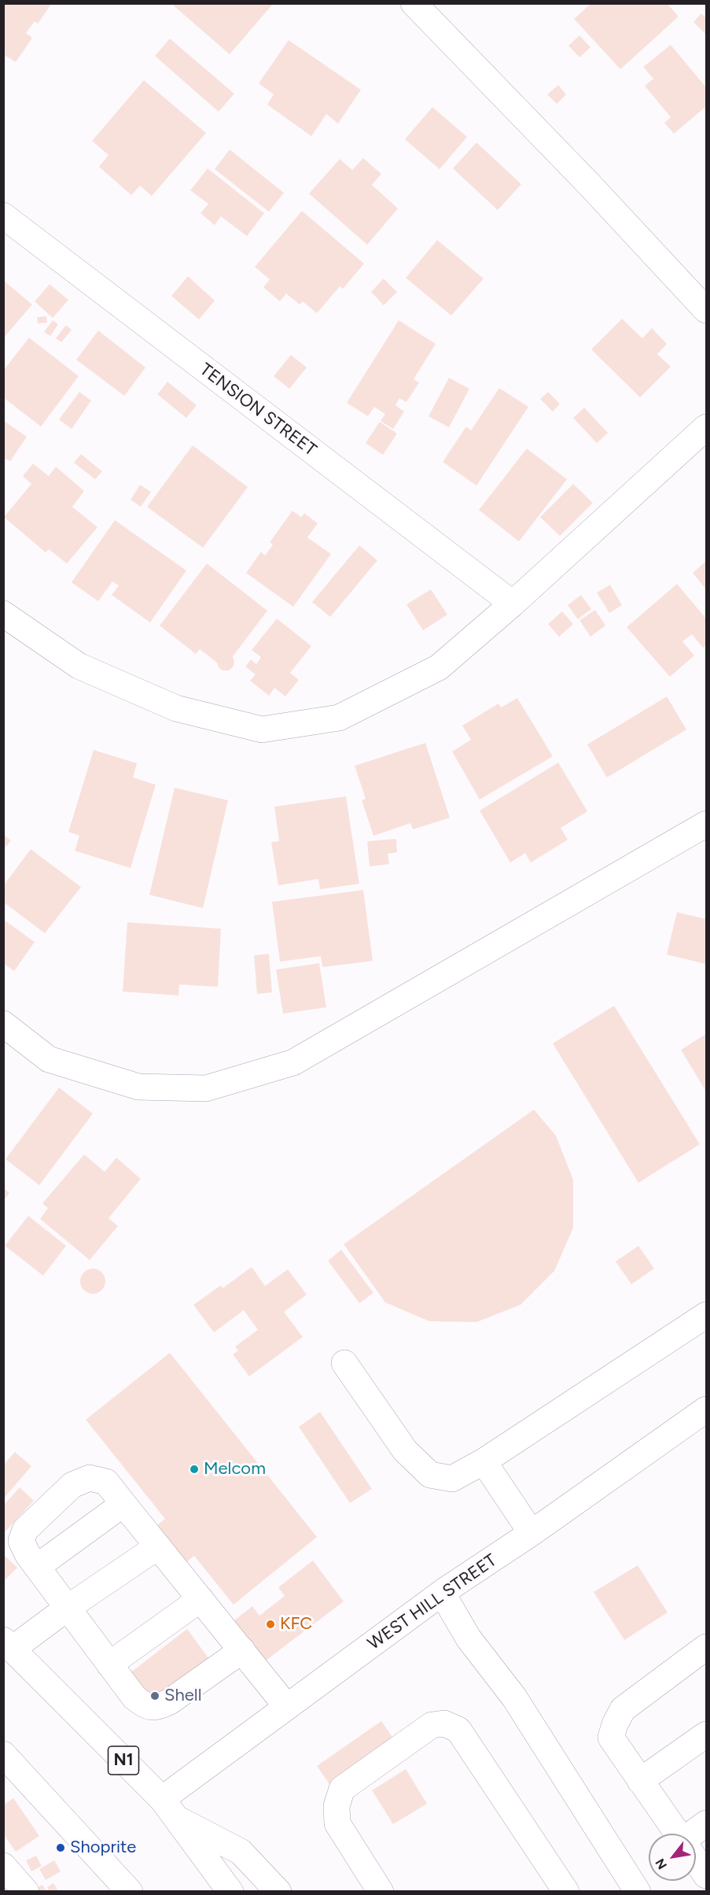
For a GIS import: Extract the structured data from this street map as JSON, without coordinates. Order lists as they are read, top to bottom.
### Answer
{
  "streets": {
    "main road": ["TENSION STREET", "WEST HILL STREET", "N1"]
  },
  "crossings": [
    ["WEST HILL STREET", "N1"]
  ],
  "places": [
    "Melcom",
    "KFC",
    "Shell",
    "Shoprite"
  ],
  "north": "bottom left"
}
